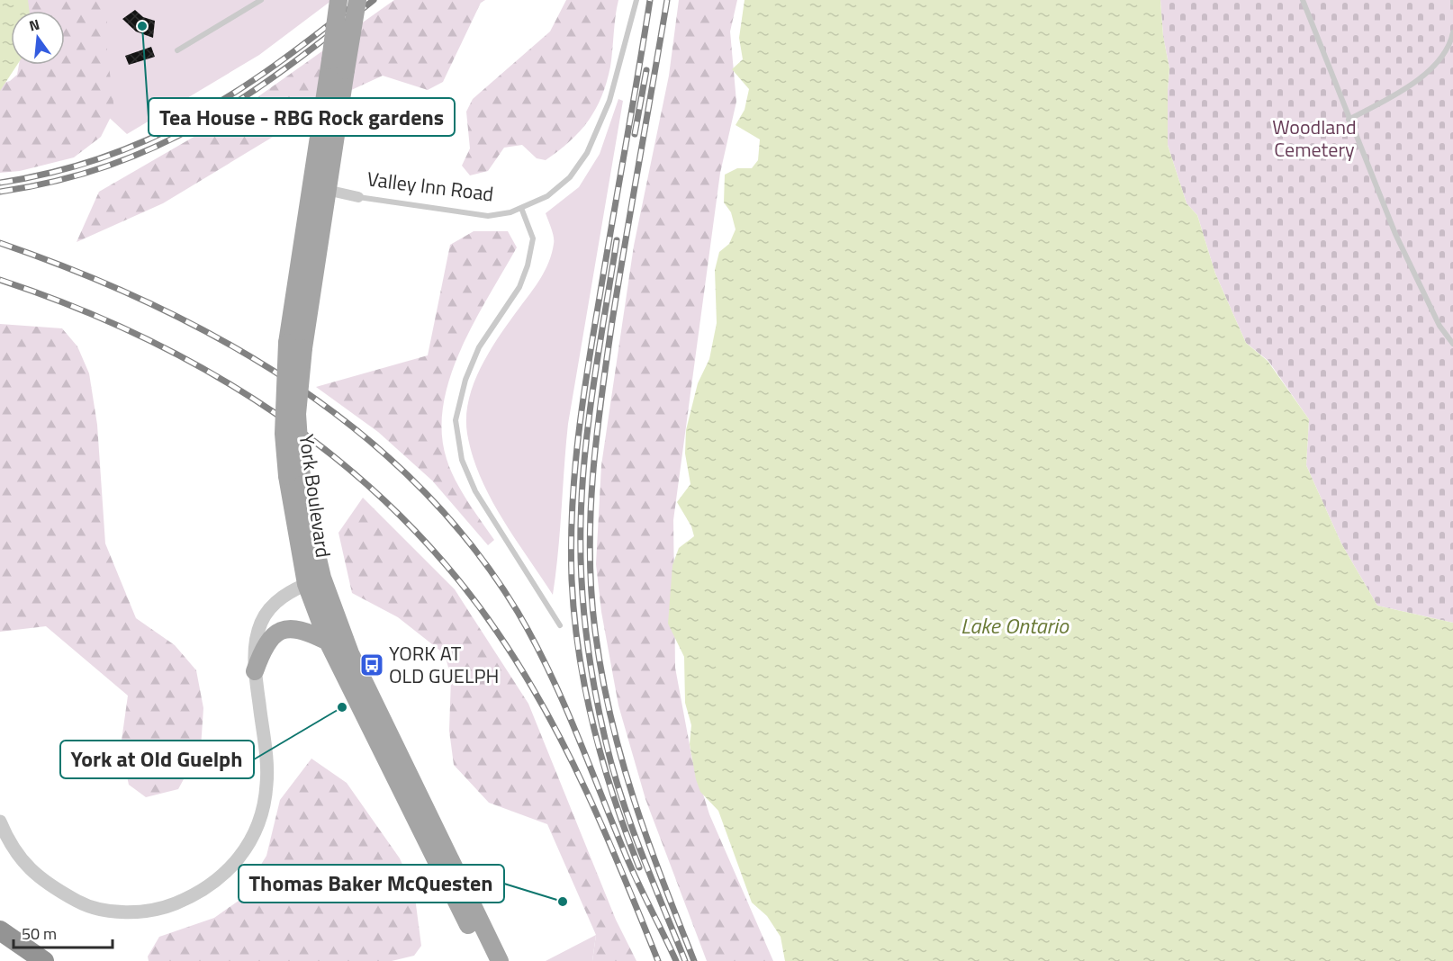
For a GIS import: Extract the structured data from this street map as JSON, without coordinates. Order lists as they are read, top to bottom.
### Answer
{
  "streets": {
    "main road": ["York Boulevard"],
    "street": ["Valley Inn Road"]
  },
  "crossings": [
    ["Valley Inn Road", "York Boulevard"]
  ],
  "water": ["Lake Ontario"],
  "parks": ["Woodland Cemetery"],
  "places": {
    "other": ["Tea House - RBG Rock gardens", "York at Old Guelph", "Thomas Baker McQuesten"],
    "bus stop": ["YORK AT OLD GUELPH"]
  },
  "scale_bar": "50 m",
  "north": "top"
}
